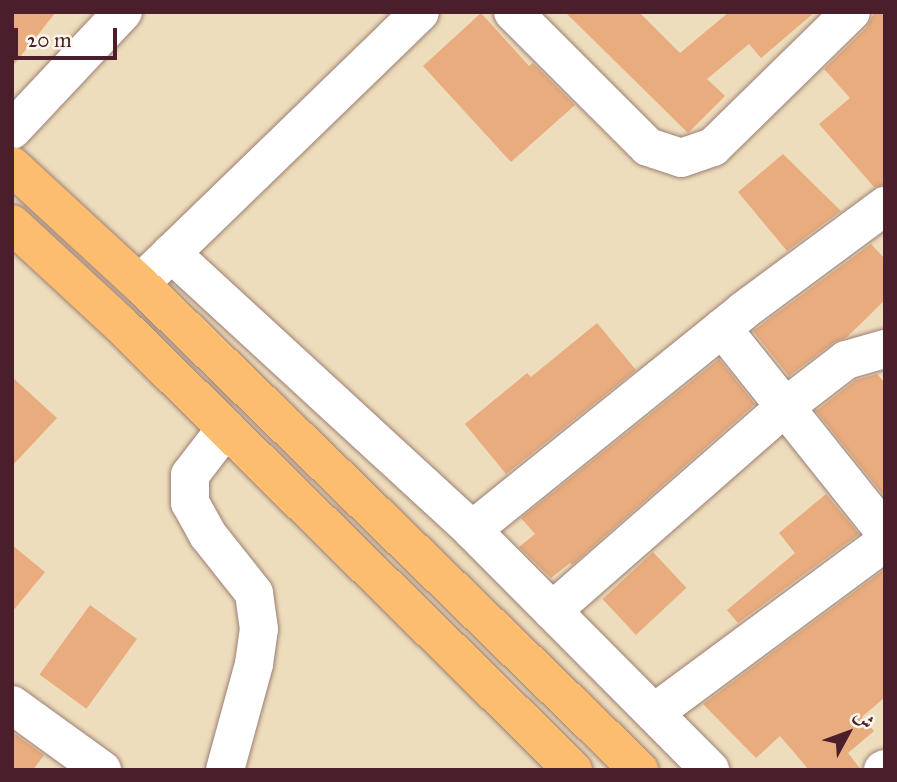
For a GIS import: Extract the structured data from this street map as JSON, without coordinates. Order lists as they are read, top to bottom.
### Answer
{
  "scale_bar": "20 m",
  "north": "top right"
}
